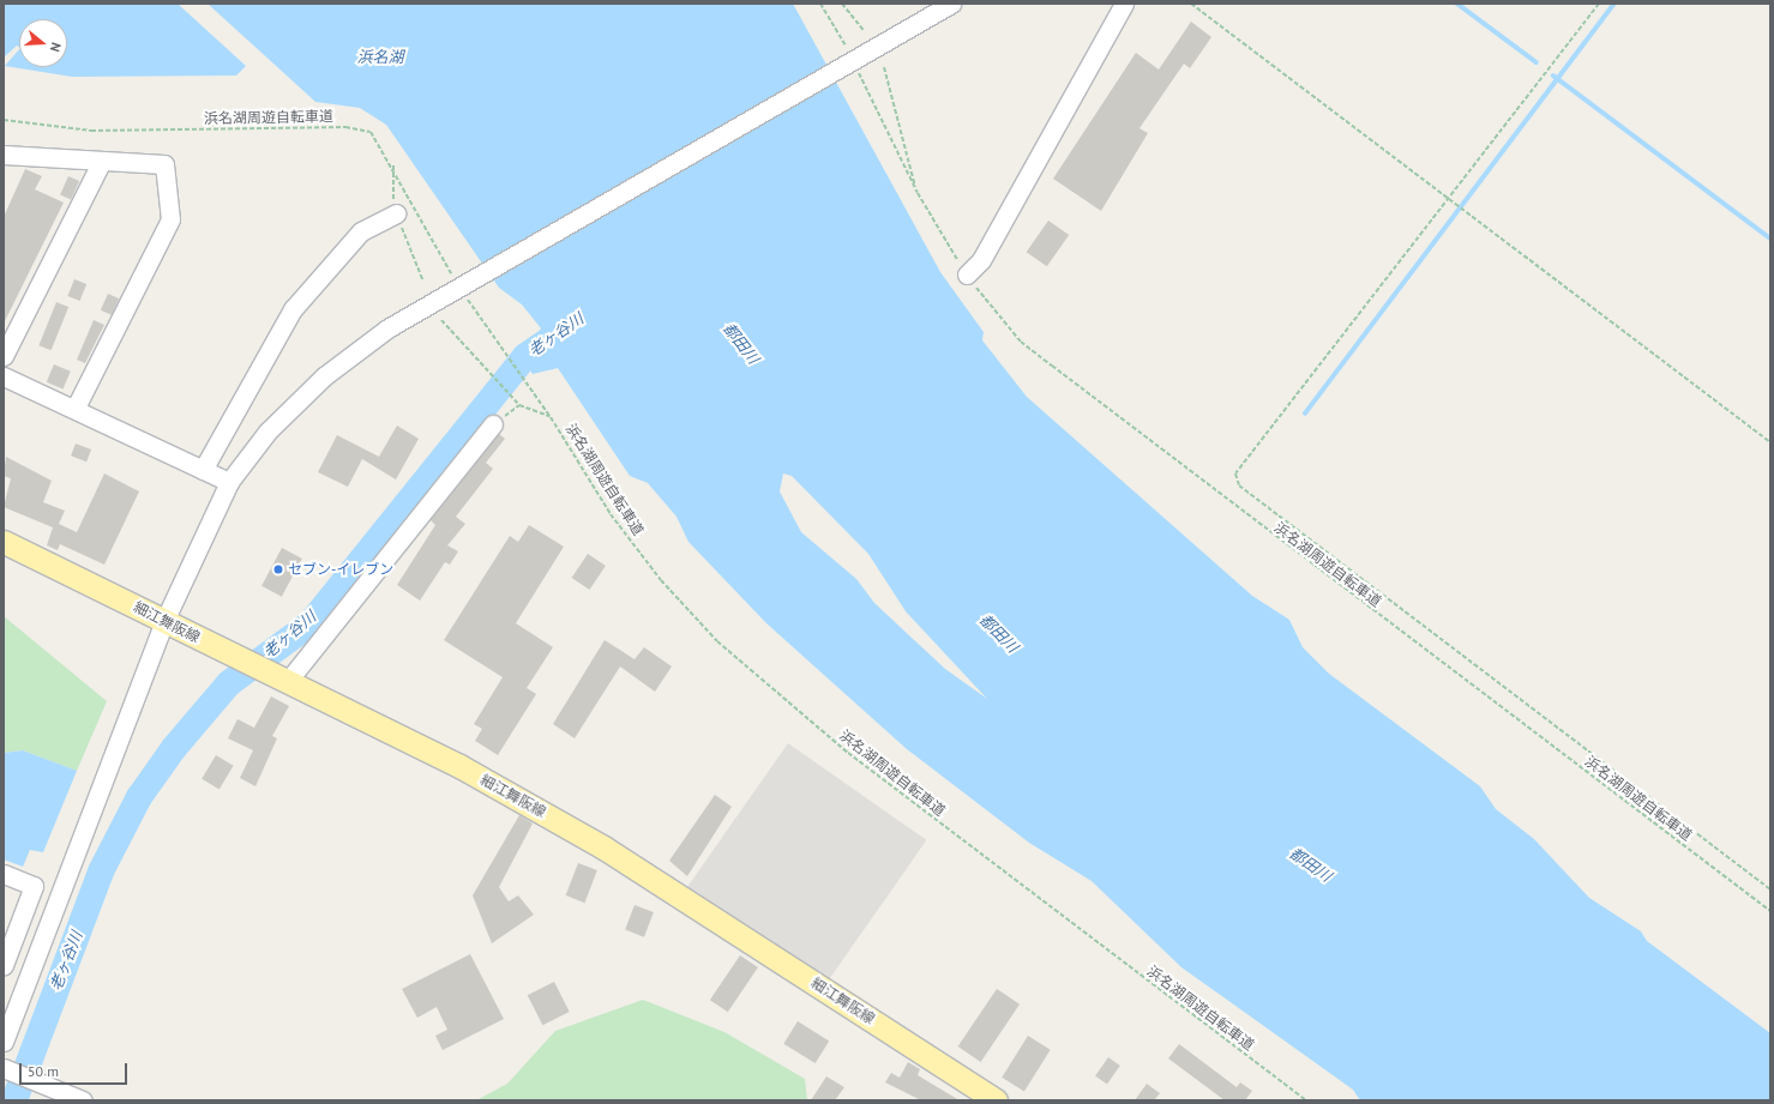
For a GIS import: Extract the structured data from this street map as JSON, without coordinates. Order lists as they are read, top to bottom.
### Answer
{
  "streets": {
    "main road": ["細江舞阪線"],
    "path": ["浜名湖周遊自転車道"]
  },
  "water": ["浜名湖", "老ヶ谷川", "都田川"],
  "places": ["セブン-イレブン"],
  "scale_bar": "50 m",
  "north": "right"
}
